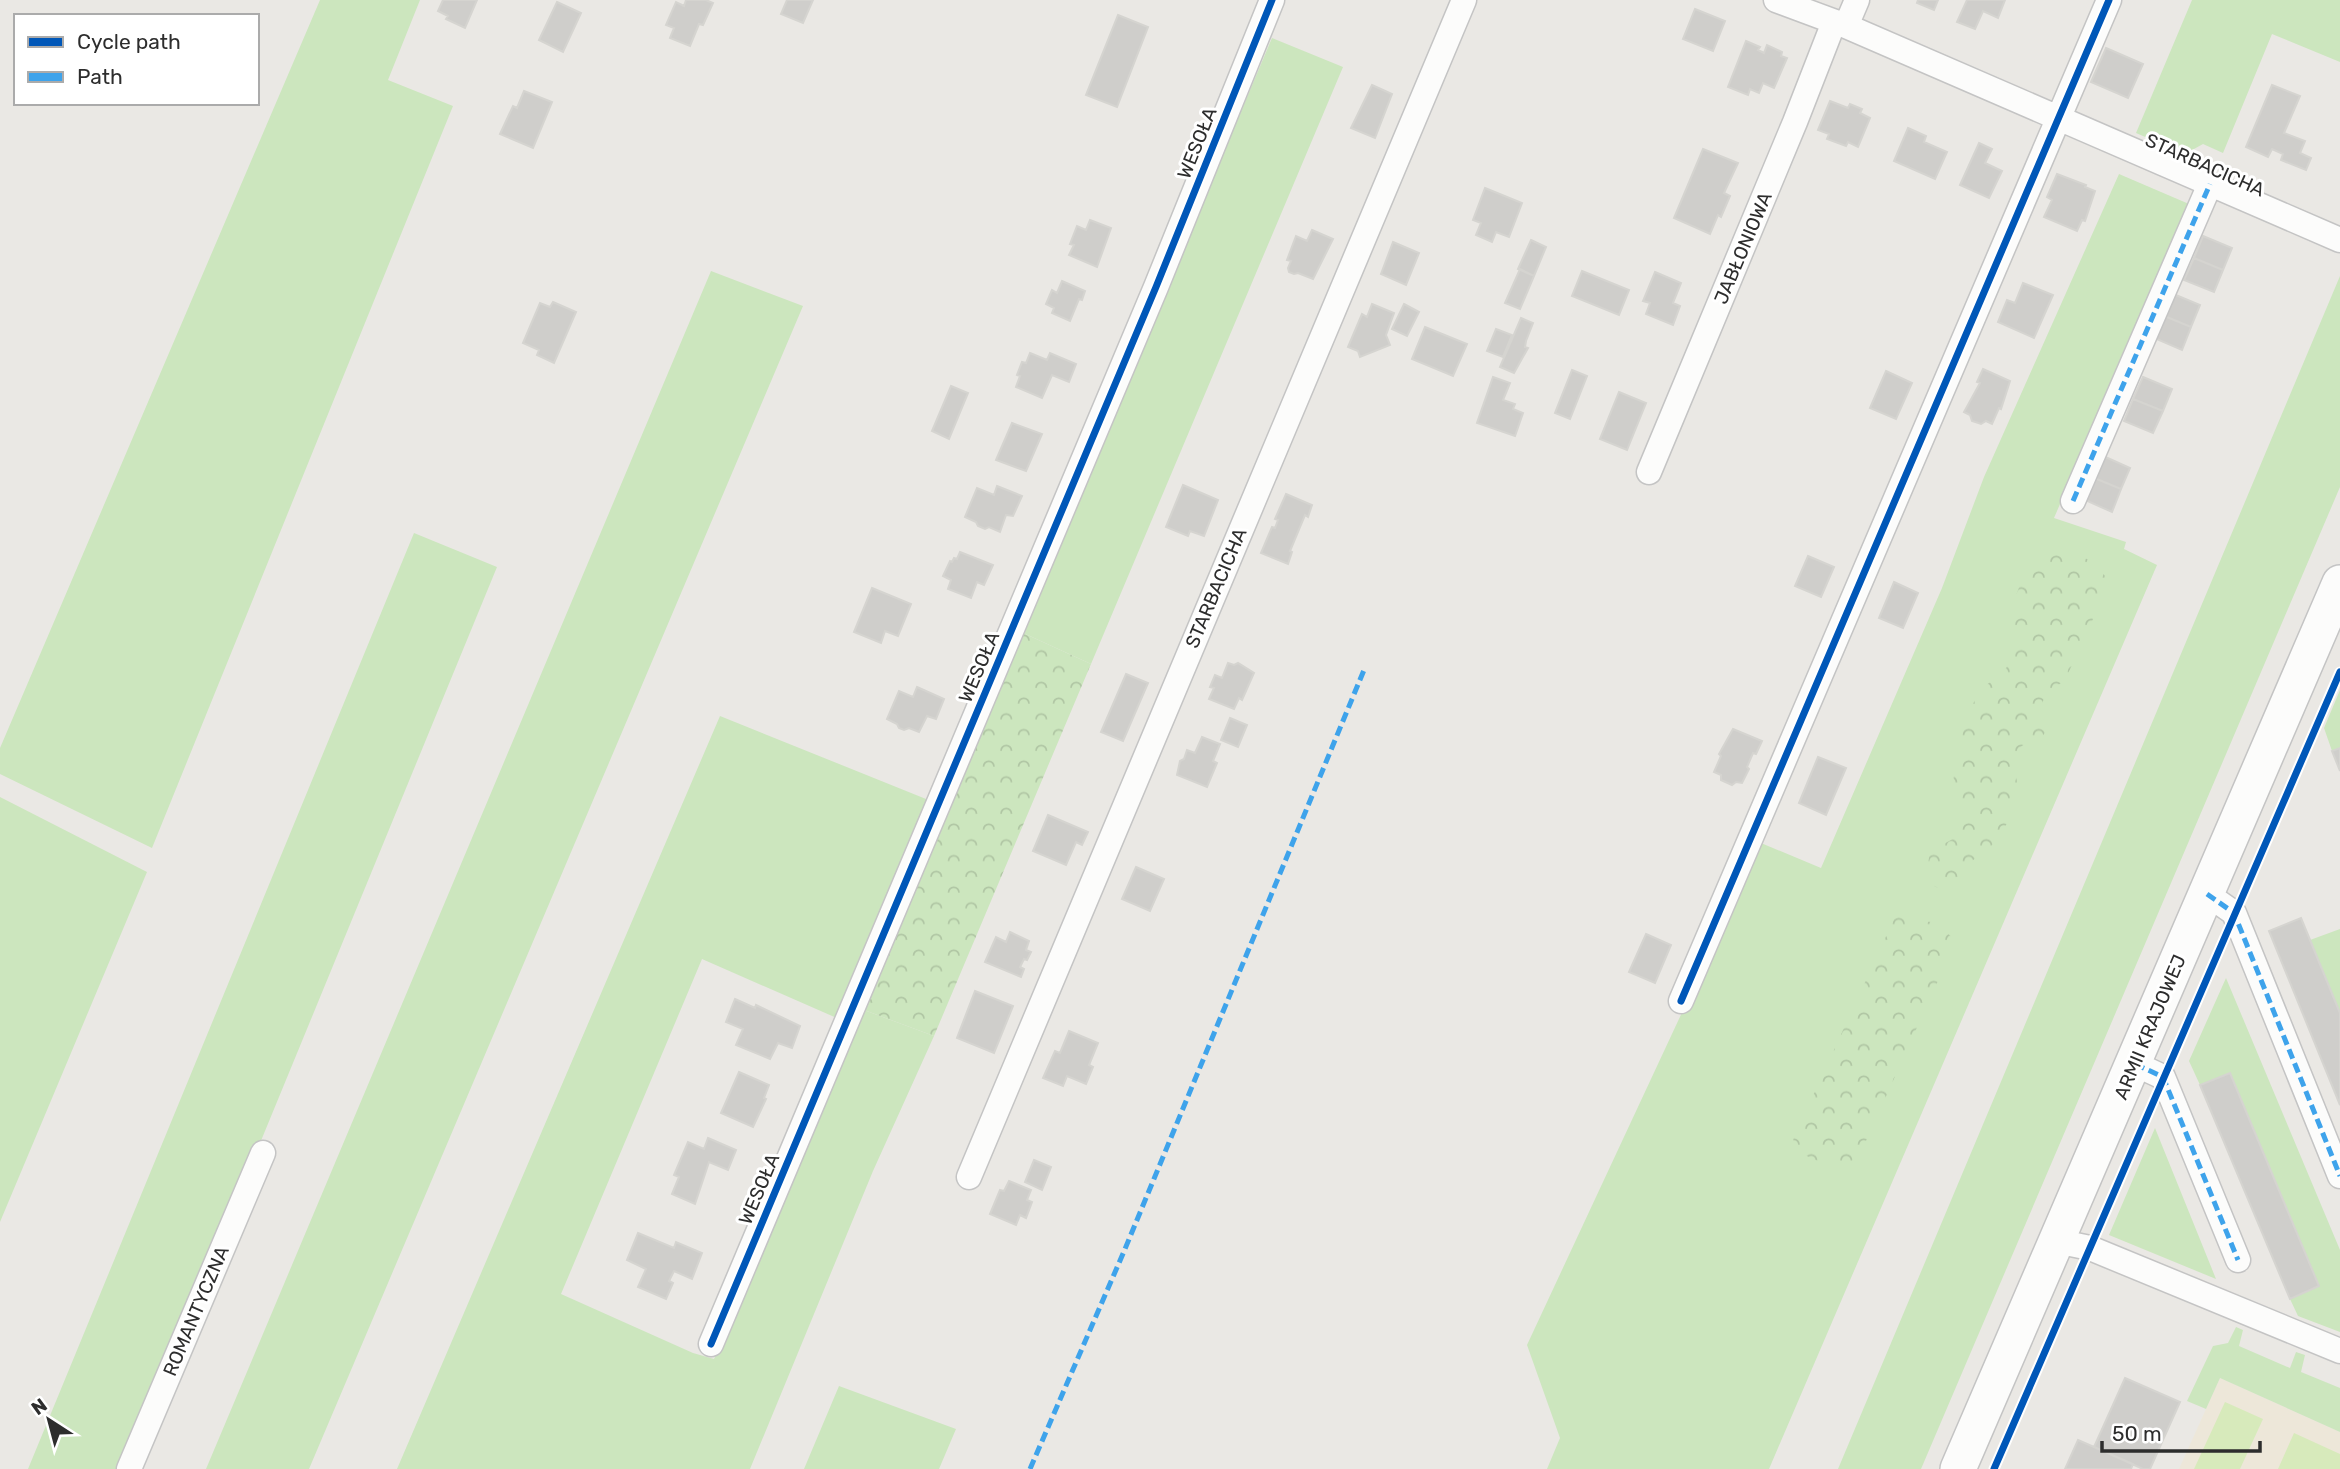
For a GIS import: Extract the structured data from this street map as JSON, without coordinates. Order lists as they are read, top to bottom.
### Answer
{
  "streets": {
    "street": [
      "WESOŁA",
      "STARBACICHA",
      "JABŁONIOWA",
      "ARMII KRAJOWEJ",
      "ROMANTYCZNA"
    ]
  },
  "crossings": [
    ["STARBACICHA", "JABŁONIOWA"]
  ],
  "legend": ["Cycle path", "Path"],
  "scale_bar": "50 m",
  "north": "top left"
}
